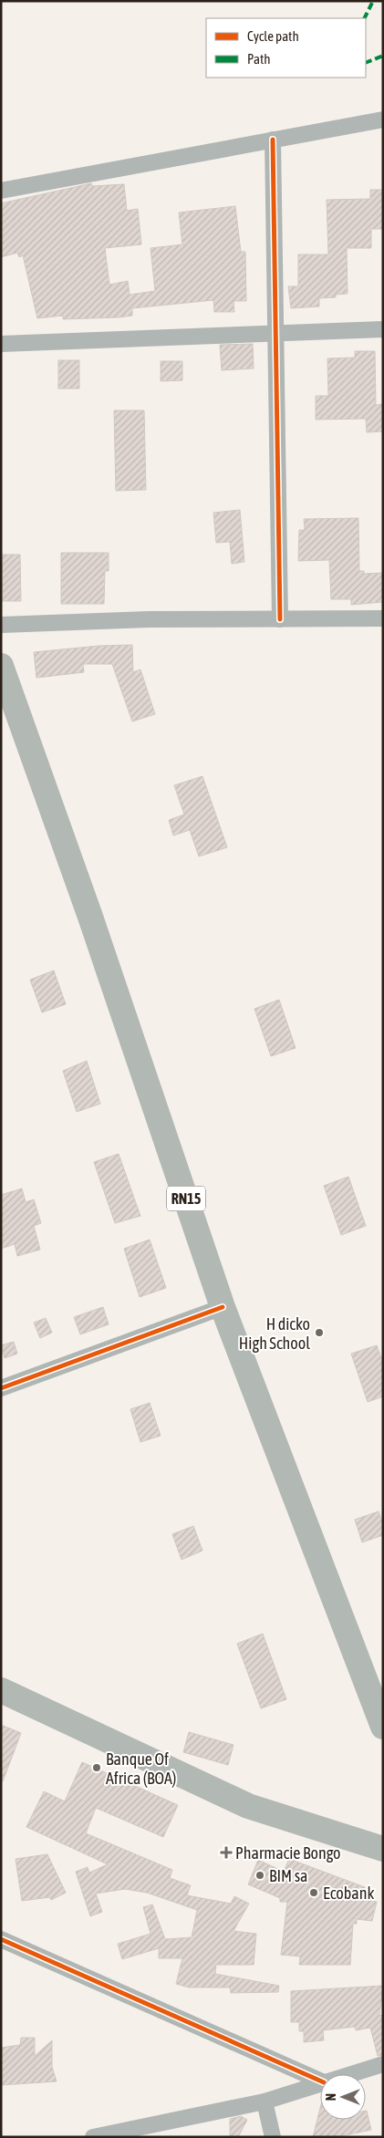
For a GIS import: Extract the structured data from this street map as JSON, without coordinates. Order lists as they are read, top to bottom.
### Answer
{
  "streets": {
    "main road": ["RN15"]
  },
  "places": {
    "other": [
      "H dicko High School",
      "Banque Of Africa (BOA)",
      "BIM sa",
      "Ecobank"
    ],
    "health": ["Pharmacie Bongo"]
  },
  "legend": ["Cycle path", "Path"],
  "north": "left"
}
